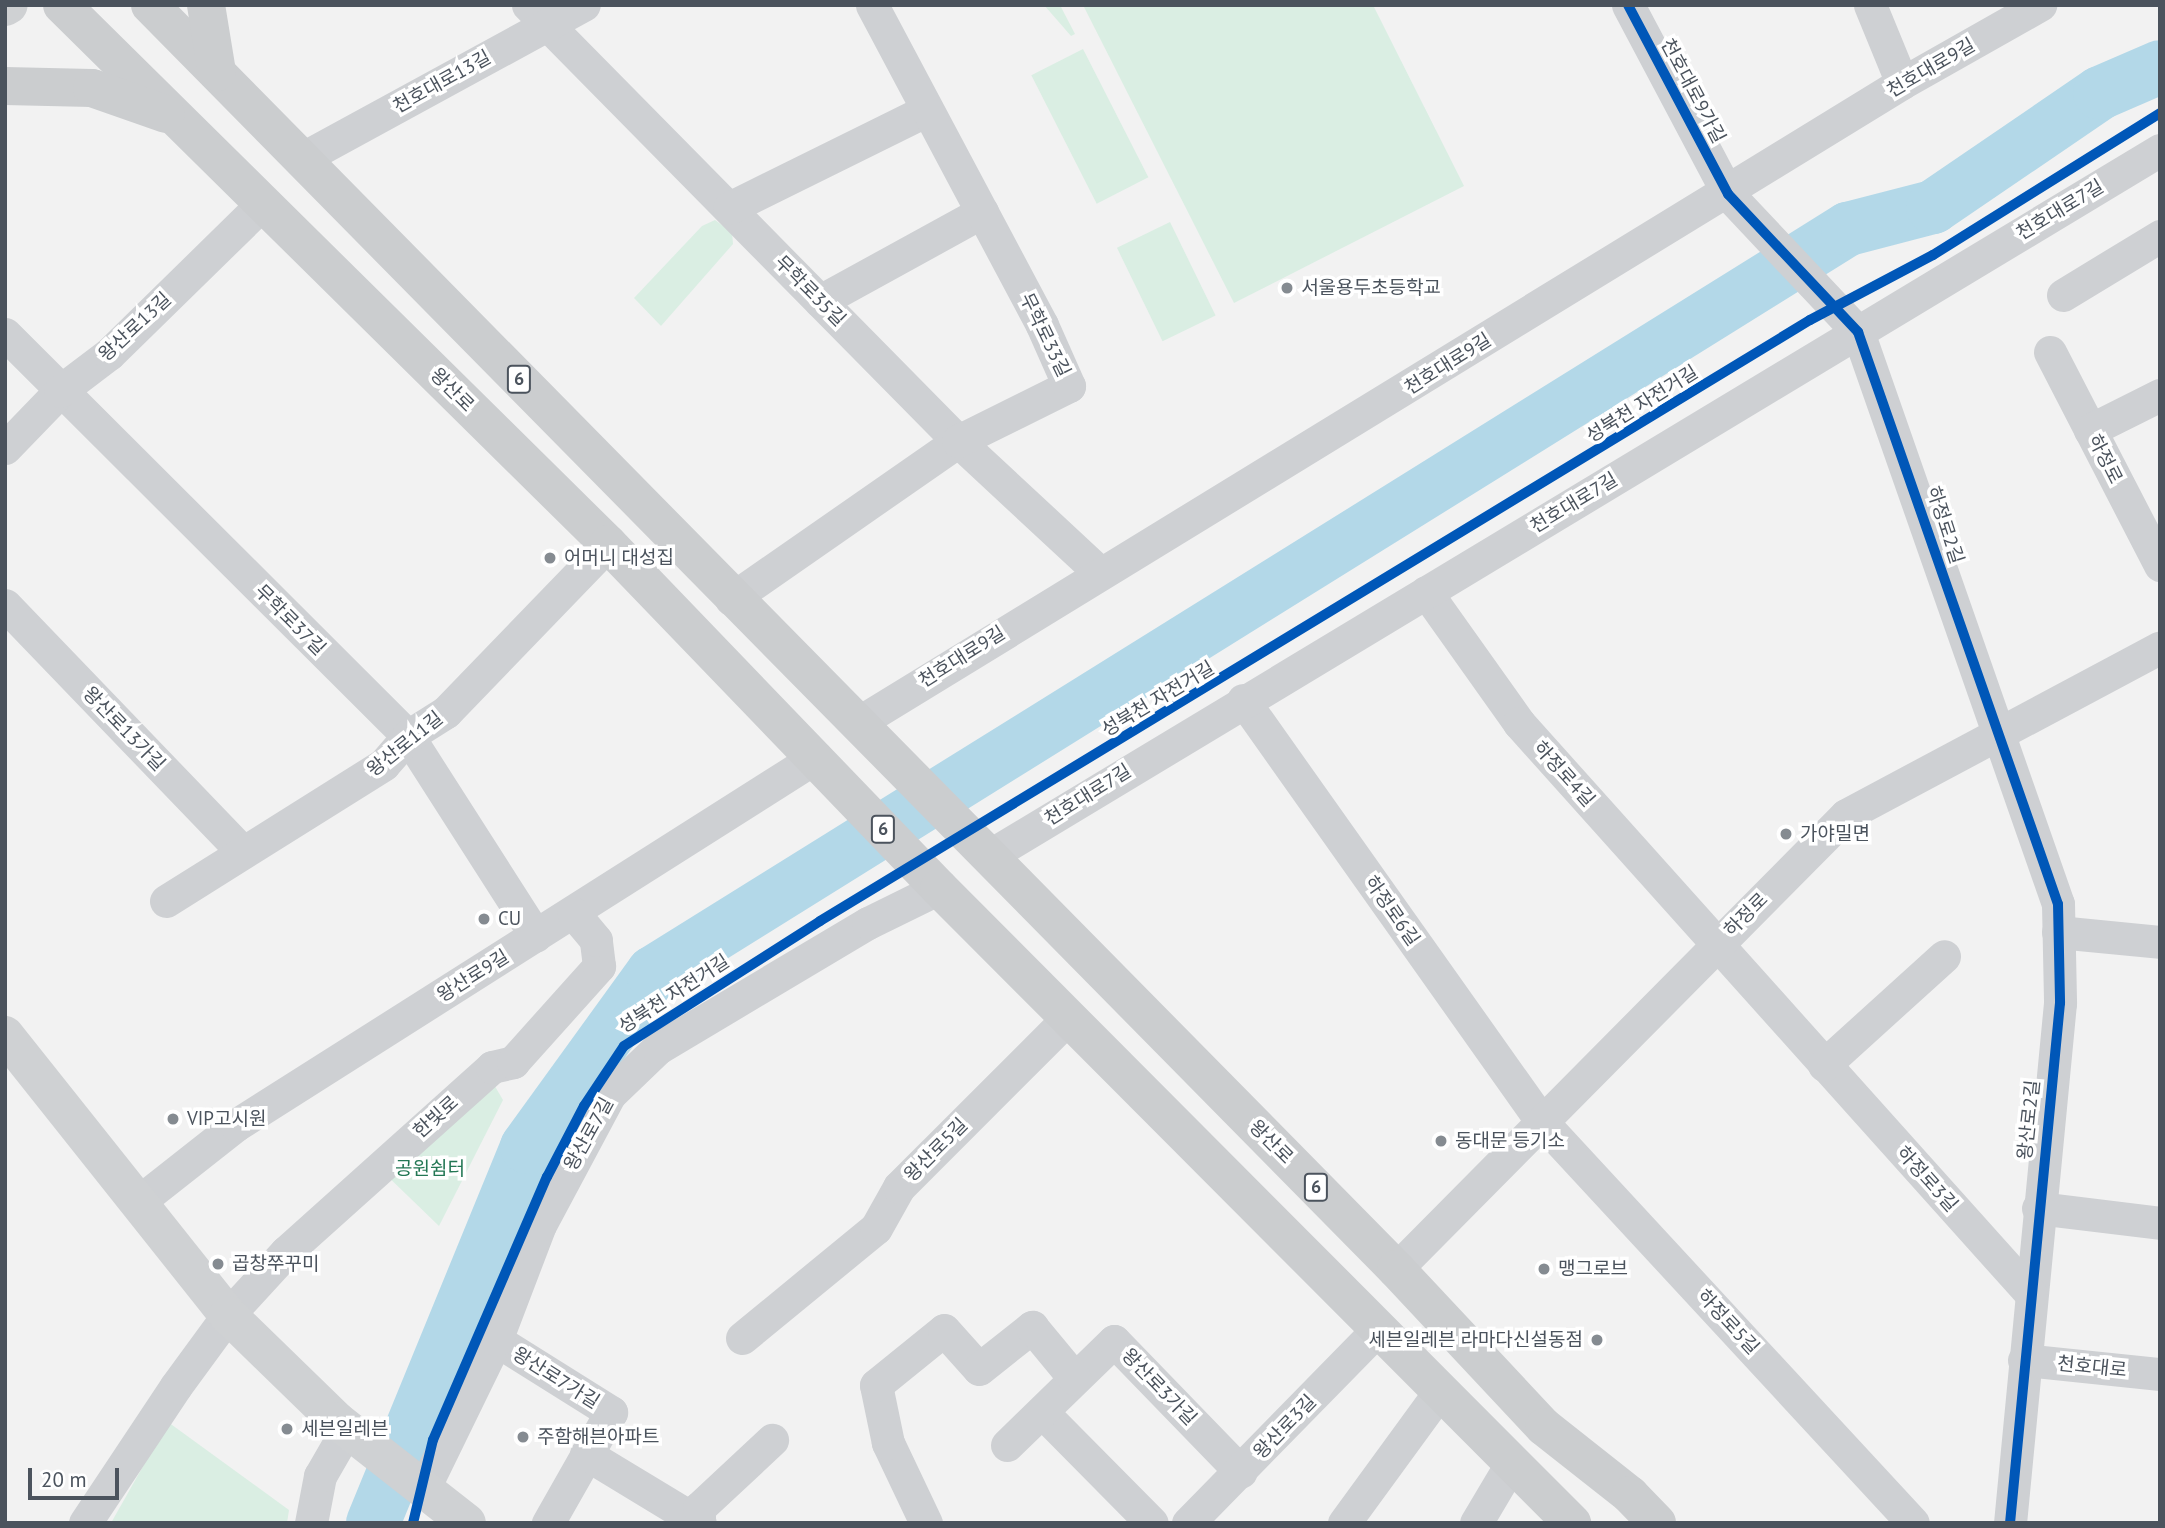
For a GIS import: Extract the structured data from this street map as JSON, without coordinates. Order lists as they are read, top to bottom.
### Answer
{
  "streets": {
    "main road": ["6", "왕산로"],
    "street": [
      "천호대로9길",
      "천호대로13길",
      "천호대로9가길",
      "천호대로7길",
      "무학로35길",
      "왕산로13길",
      "무학로33길",
      "하정로",
      "하정로2길",
      "무학로37길",
      "왕산로13가길",
      "왕산로11길",
      "하정로4길",
      "하정로6길",
      "왕산로9길",
      "한빛로",
      "왕산로2길",
      "왕산로7길",
      "왕산로5길",
      "하정로3길",
      "하정로5길",
      "천호대로",
      "왕산로7가길",
      "왕산로3가길",
      "왕산로3길"
    ],
    "cycle path": ["성북천 자전거길"]
  },
  "crossings": [
    ["천호대로9길", "천호대로9가길"],
    ["천호대로9길", "무학로35길"],
    ["천호대로9길", "6"],
    ["천호대로13길", "무학로35길"],
    ["천호대로13길", "6"],
    ["천호대로9가길", "천호대로7길"],
    ["천호대로9가길", "하정로2길"],
    ["천호대로7길", "6"],
    ["천호대로7길", "왕산로"],
    ["천호대로7길", "하정로2길"],
    ["천호대로7길", "하정로4길"],
    ["천호대로7길", "하정로6길"],
    ["무학로35길", "무학로33길"],
    ["왕산로13길", "왕산로"],
    ["왕산로13길", "무학로37길"],
    ["6", "왕산로"],
    ["6", "왕산로9길"],
    ["6", "왕산로7길"],
    ["6", "왕산로5길"],
    ["6", "왕산로3길"],
    ["왕산로", "하정로"],
    ["왕산로", "왕산로11길"],
    ["왕산로", "왕산로9길"],
    ["하정로", "하정로2길"],
    ["하정로", "하정로4길"],
    ["하정로", "하정로6길"],
    ["하정로", "왕산로2길"],
    ["하정로", "하정로3길"],
    ["하정로", "하정로5길"],
    ["하정로2길", "왕산로2길"],
    ["무학로37길", "왕산로11길"],
    ["무학로37길", "왕산로9길"],
    ["왕산로13가길", "왕산로11길"],
    ["하정로4길", "하정로3길"],
    ["하정로6길", "하정로5길"],
    ["왕산로9길", "한빛로"],
    ["왕산로2길", "하정로3길"],
    ["왕산로2길", "천호대로"],
    ["왕산로7길", "왕산로7가길"],
    ["왕산로3가길", "왕산로3길"]
  ],
  "parks": ["공원쉼터"],
  "places": [
    "서울용두초등학교",
    "어머니 대성집",
    "가야밀면",
    "CU",
    "VIP고시원",
    "동대문 등기소",
    "곱창쭈꾸미",
    "맹그로브",
    "세븐일레븐 라마다신설동점",
    "세븐일레븐",
    "주함해븐아파트"
  ],
  "scale_bar": "20 m"
}
